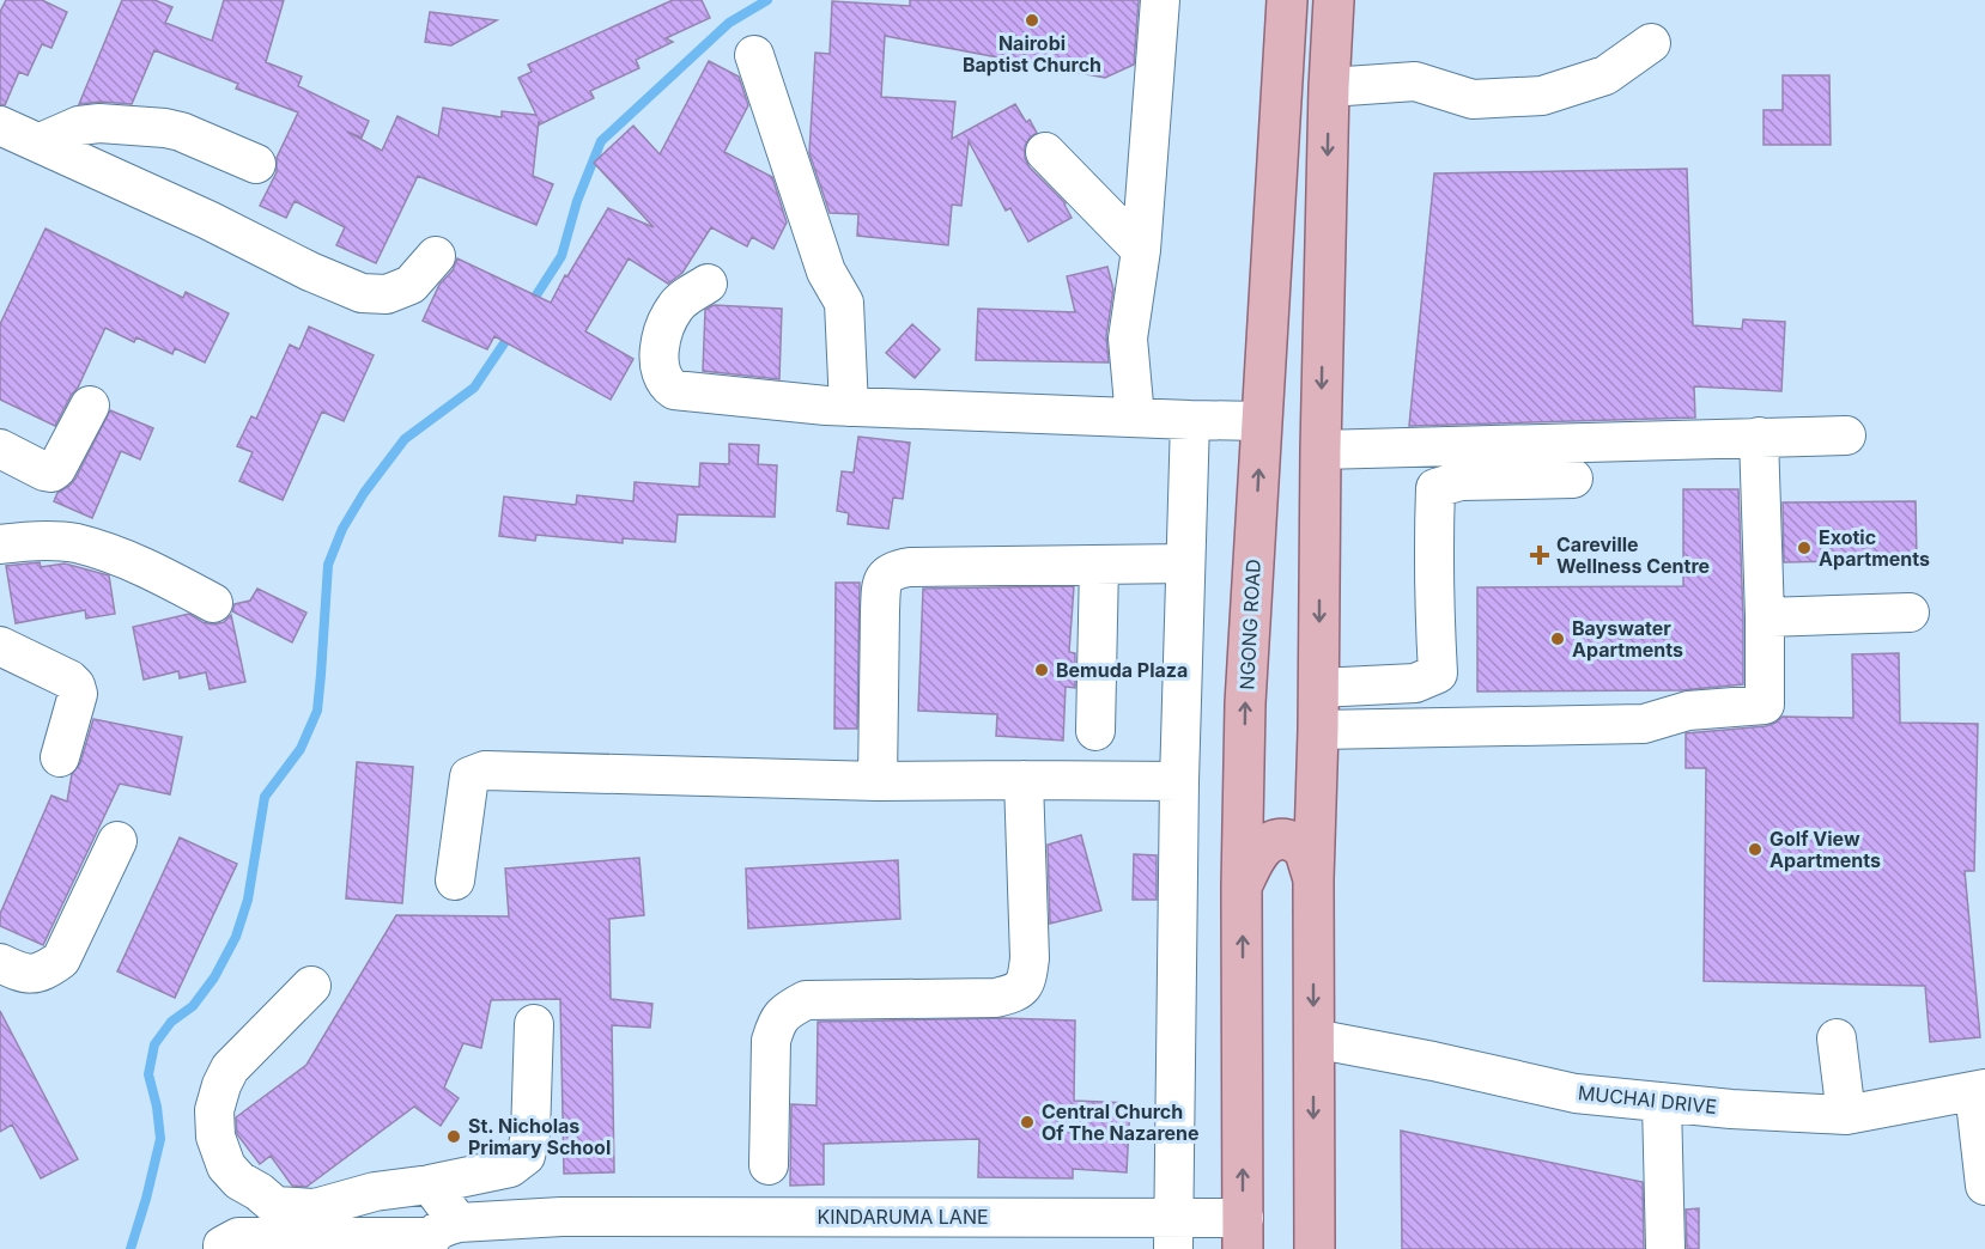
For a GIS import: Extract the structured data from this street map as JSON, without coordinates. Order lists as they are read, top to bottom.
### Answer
{
  "streets": {
    "main road": ["NGONG ROAD"],
    "street": ["MUCHAI DRIVE", "KINDARUMA LANE"]
  },
  "crossings": [
    ["NGONG ROAD", "KINDARUMA LANE"]
  ],
  "places": {
    "other": [
      "Nairobi Baptist Church",
      "Exotic Apartments",
      "Bayswater Apartments",
      "Bemuda Plaza",
      "Golf View Apartments",
      "Central Church Of The Nazarene",
      "St. Nicholas Primary School"
    ],
    "health": ["Careville Wellness Centre"]
  }
}
